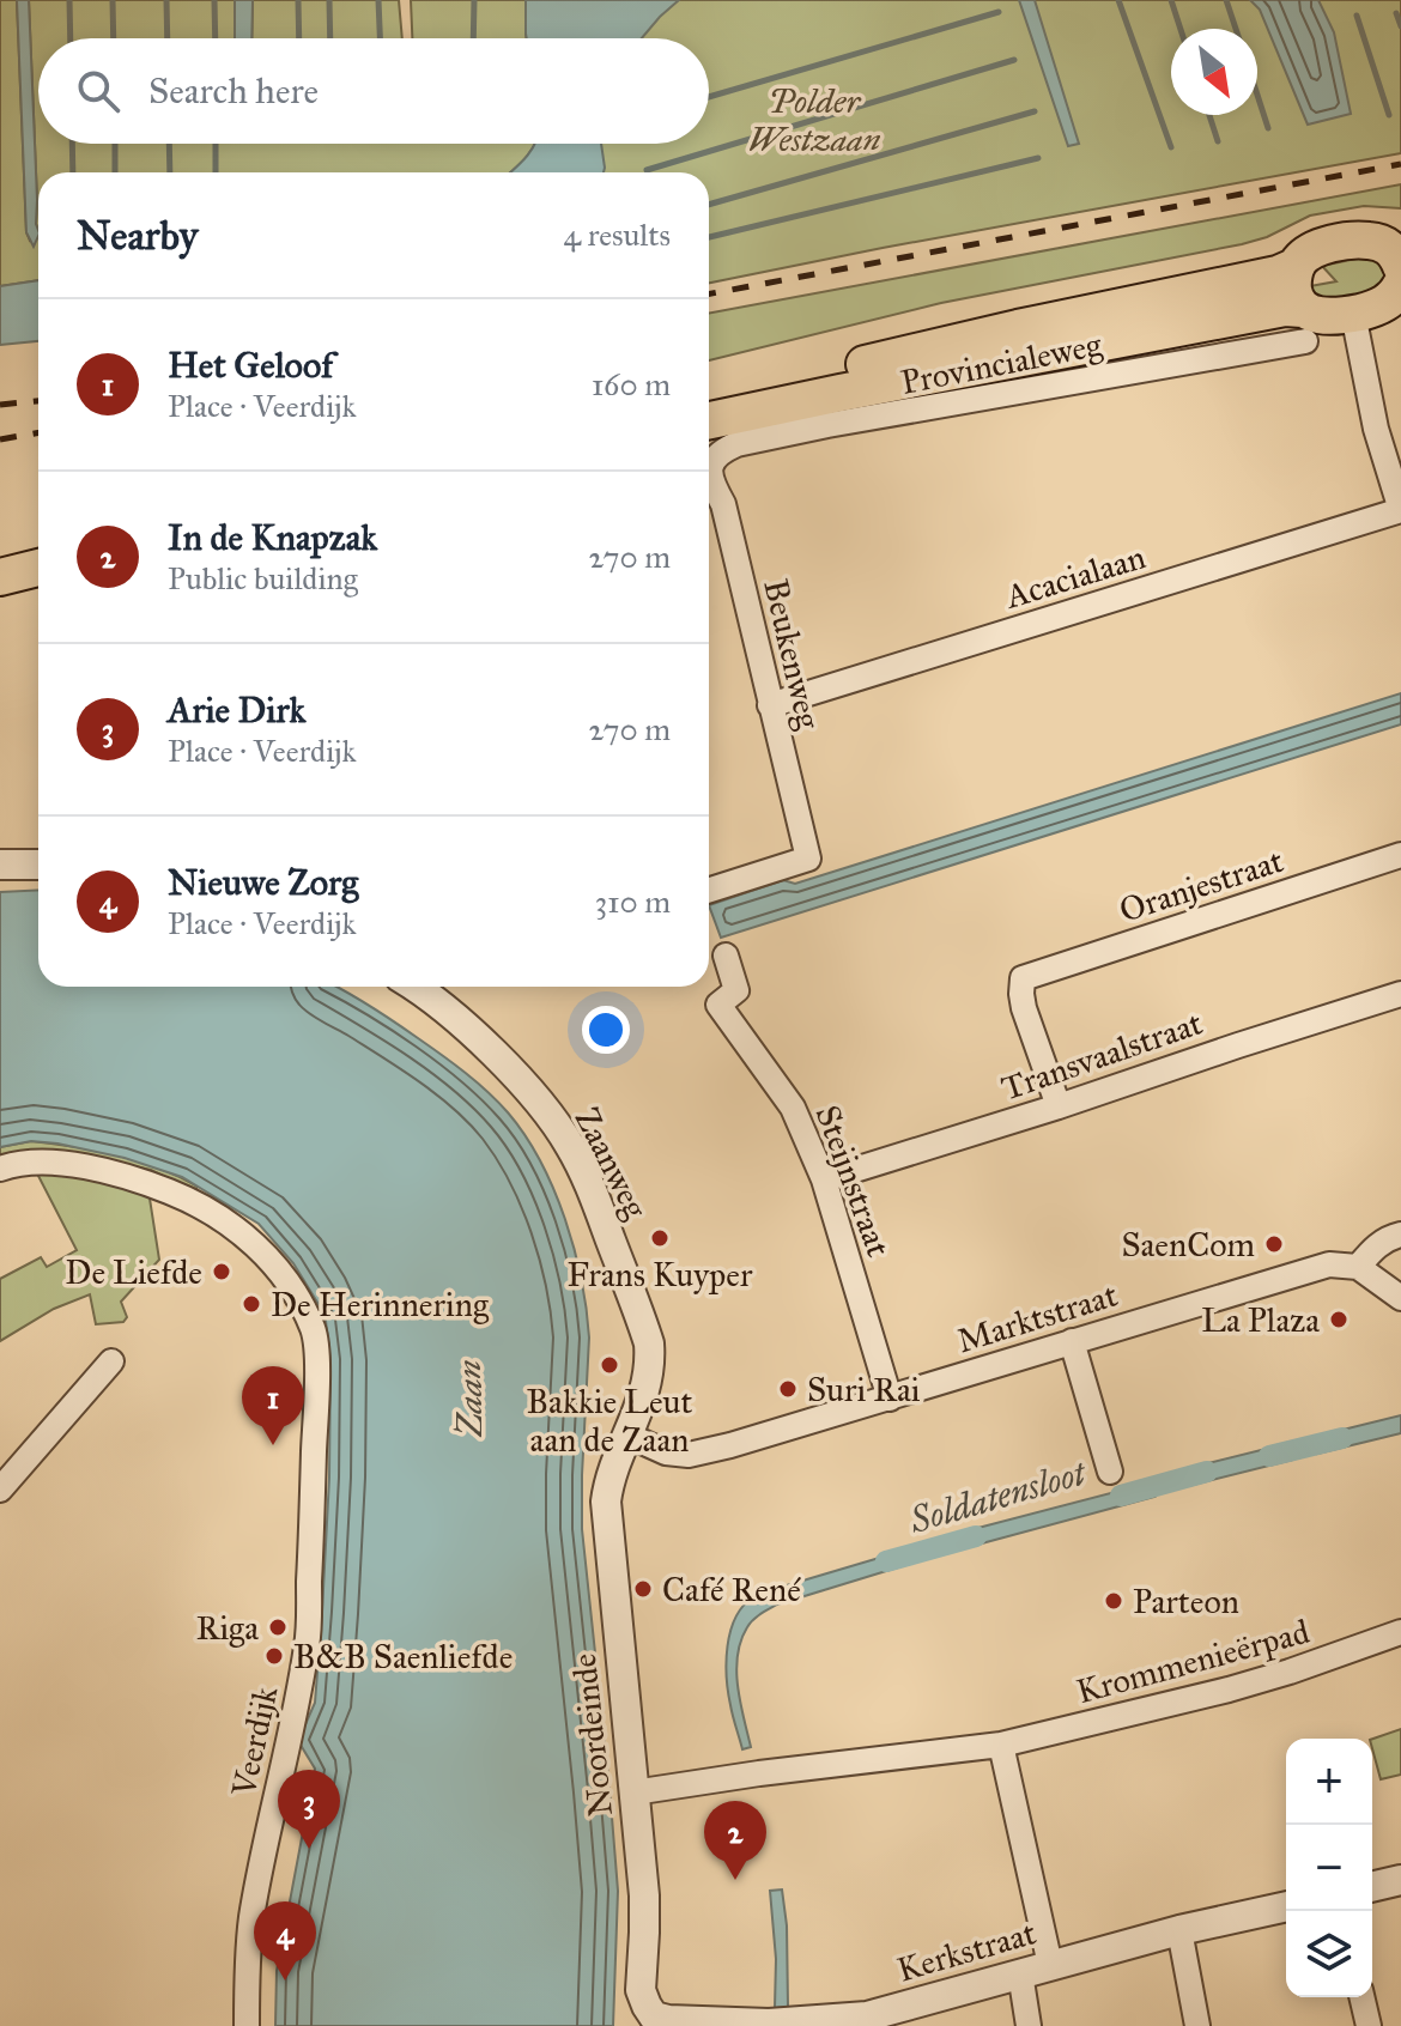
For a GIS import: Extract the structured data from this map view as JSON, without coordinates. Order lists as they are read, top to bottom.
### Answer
{
  "streets": {
    "main road": ["Provincialeweg"],
    "street": [
      "Acacialaan",
      "Beukenweg",
      "Oranjestraat",
      "Transvaalstraat",
      "Zaanweg",
      "Steijnstraat",
      "Marktstraat",
      "Krommenieërpad",
      "Noordeinde",
      "Veerdijk",
      "Kerkstraat"
    ]
  },
  "crossings": [
    ["Acacialaan", "Beukenweg"],
    ["Oranjestraat", "Transvaalstraat"],
    ["Transvaalstraat", "Steijnstraat"],
    ["Zaanweg", "Marktstraat"],
    ["Zaanweg", "Noordeinde"],
    ["Steijnstraat", "Marktstraat"],
    ["Marktstraat", "Noordeinde"],
    ["Krommenieërpad", "Noordeinde"],
    ["Noordeinde", "Kerkstraat"]
  ],
  "water": ["Zaan", "Soldatensloot"],
  "parks": ["Polder Westzaan"],
  "places": [
    "Frans Kuyper",
    "SaenCom",
    "De Liefde",
    "De Herinnering",
    "La Plaza",
    "Bakkie Leut aan de Zaan",
    "Suri Rai",
    "Café René",
    "Parteon",
    "Riga",
    "B&B Saenliefde"
  ],
  "north": "bottom right",
  "page": {
    "search": "Search here",
    "heading": ["Nearby", "4 results"],
    "list": [
      {
        "mark": "1",
        "name": "Het Geloof",
        "note": "Place · Veerdijk",
        "value": "160 m"
      },
      {
        "mark": "2",
        "name": "In de Knapzak",
        "note": "Public building",
        "value": "270 m"
      },
      {
        "mark": "3",
        "name": "Arie Dirk",
        "note": "Place · Veerdijk",
        "value": "270 m"
      },
      {
        "mark": "4",
        "name": "Nieuwe Zorg",
        "note": "Place · Veerdijk",
        "value": "310 m"
      }
    ],
    "pins": [
      "1",
      "3",
      "2",
      "4"
    ],
    "map_buttons": ["+", "−"]
  }
}
